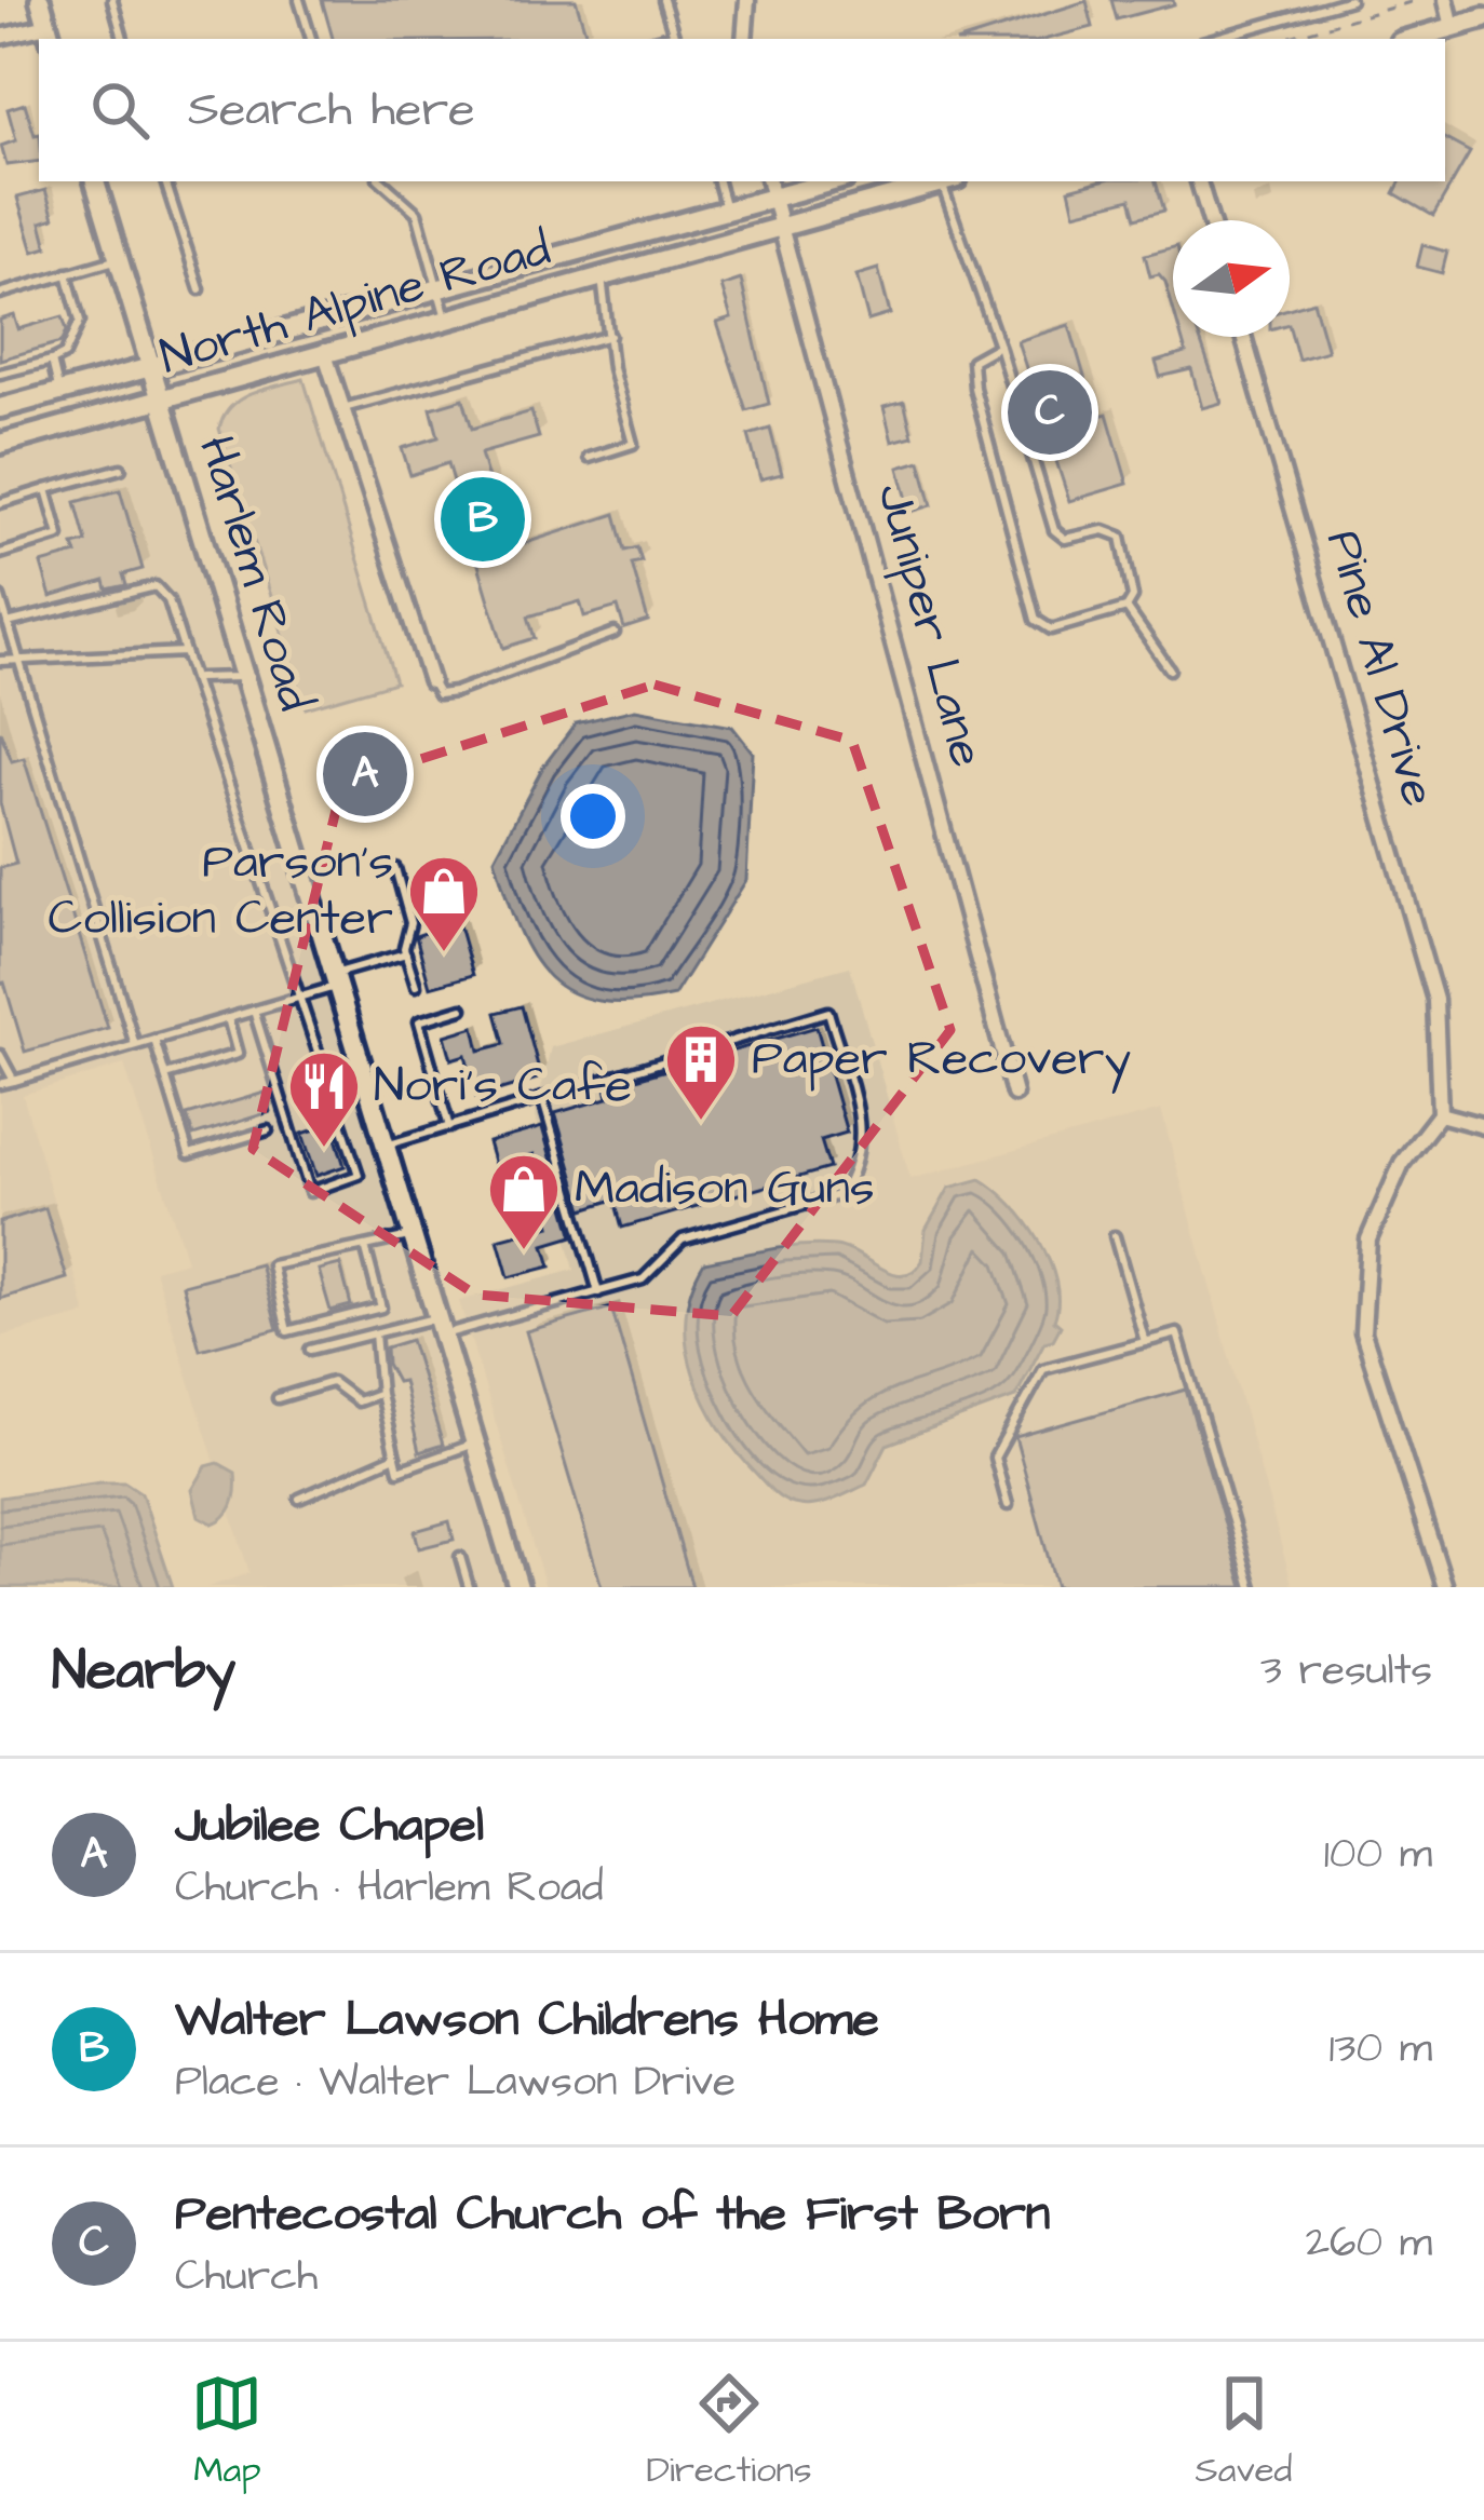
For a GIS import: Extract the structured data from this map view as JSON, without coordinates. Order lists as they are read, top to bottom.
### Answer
{
  "streets": {
    "main road": ["North Alpine Road", "Harlem Road"],
    "street": ["Juniper Lane", "Pine Al Drive"]
  },
  "crossings": [
    ["North Alpine Road", "Harlem Road"],
    ["North Alpine Road", "Juniper Lane"]
  ],
  "places": {
    "shop": ["Parson's Collision Center", "Madison Guns"],
    "building": ["Paper Recovery"],
    "restaurant": ["Nori's Cafe"]
  },
  "north": "right",
  "page": {
    "search": "Search here",
    "pins": ["C", "B", "A"],
    "heading": ["Nearby", "3 results"],
    "list": [
      {
        "mark": "A",
        "name": "Jubilee Chapel",
        "note": "Church · Harlem Road",
        "value": "100 m"
      },
      {
        "mark": "B",
        "name": "Walter Lawson Childrens Home",
        "note": "Place · Walter Lawson Drive",
        "value": "130 m"
      },
      {
        "mark": "C",
        "name": "Pentecostal Church of the First Born",
        "note": "Church",
        "value": "260 m"
      }
    ],
    "nav": ["Map", "Directions", "Saved"]
  }
}
